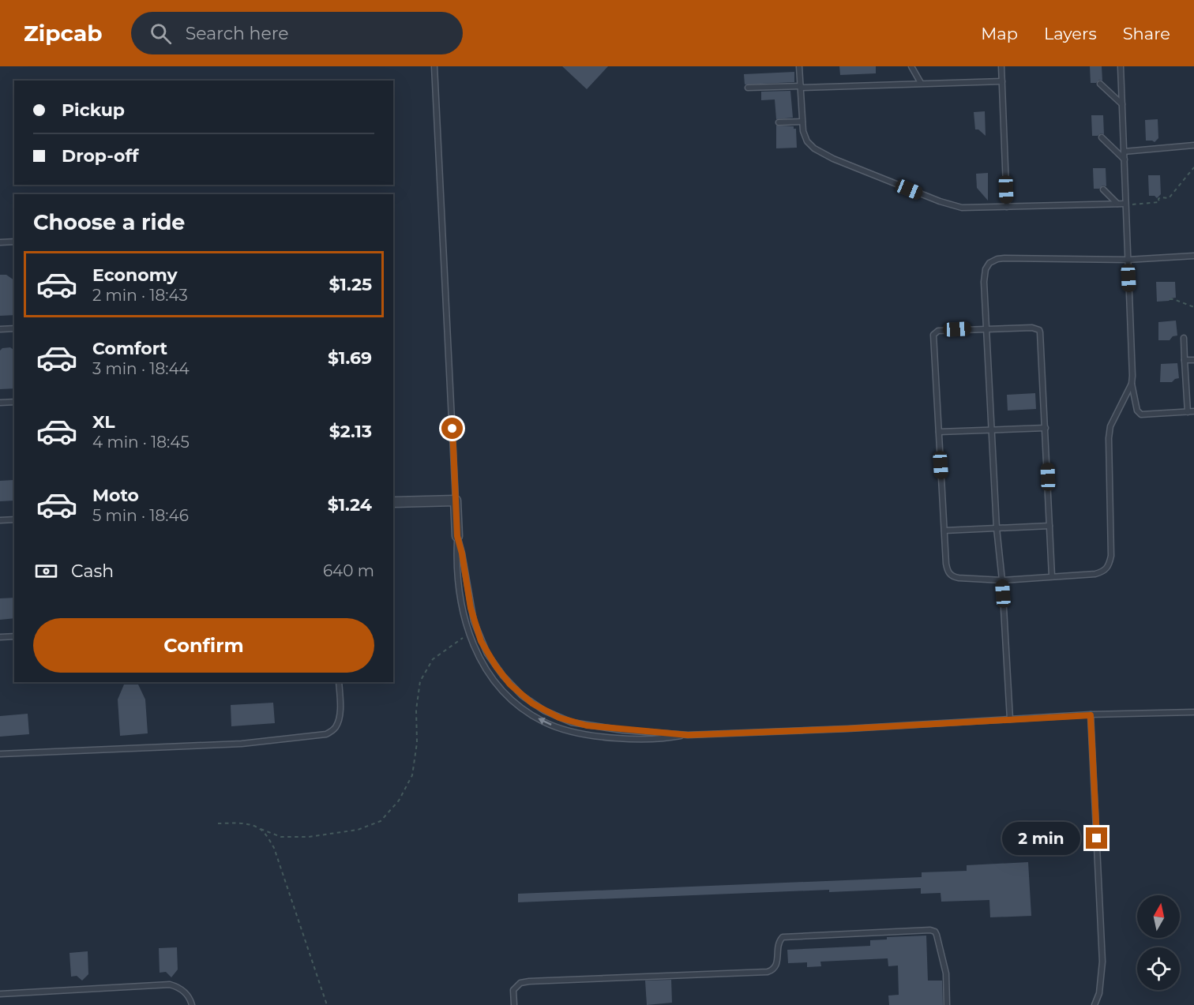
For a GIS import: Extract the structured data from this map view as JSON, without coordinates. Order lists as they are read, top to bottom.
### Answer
{
  "north": "top",
  "page": {
    "header": "Zipcab",
    "search": "Search here",
    "nav": ["Map", "Layers", "Share"],
    "banner": ["Pickup", "Drop-off"],
    "heading": "Choose a ride",
    "list": [
      {
        "name": "Economy",
        "note": "2 min · 18:43",
        "value": "$1.25"
      },
      {
        "name": "Comfort",
        "note": "3 min · 18:44",
        "value": "$1.69"
      },
      {
        "name": "XL",
        "note": "4 min · 18:45",
        "value": "$2.13"
      },
      {
        "name": "Moto",
        "note": "5 min · 18:46",
        "value": "$1.24"
      }
    ],
    "pay": ["Cash", "640 m"],
    "buttons": "Confirm",
    "bubble": "2 min"
  }
}
